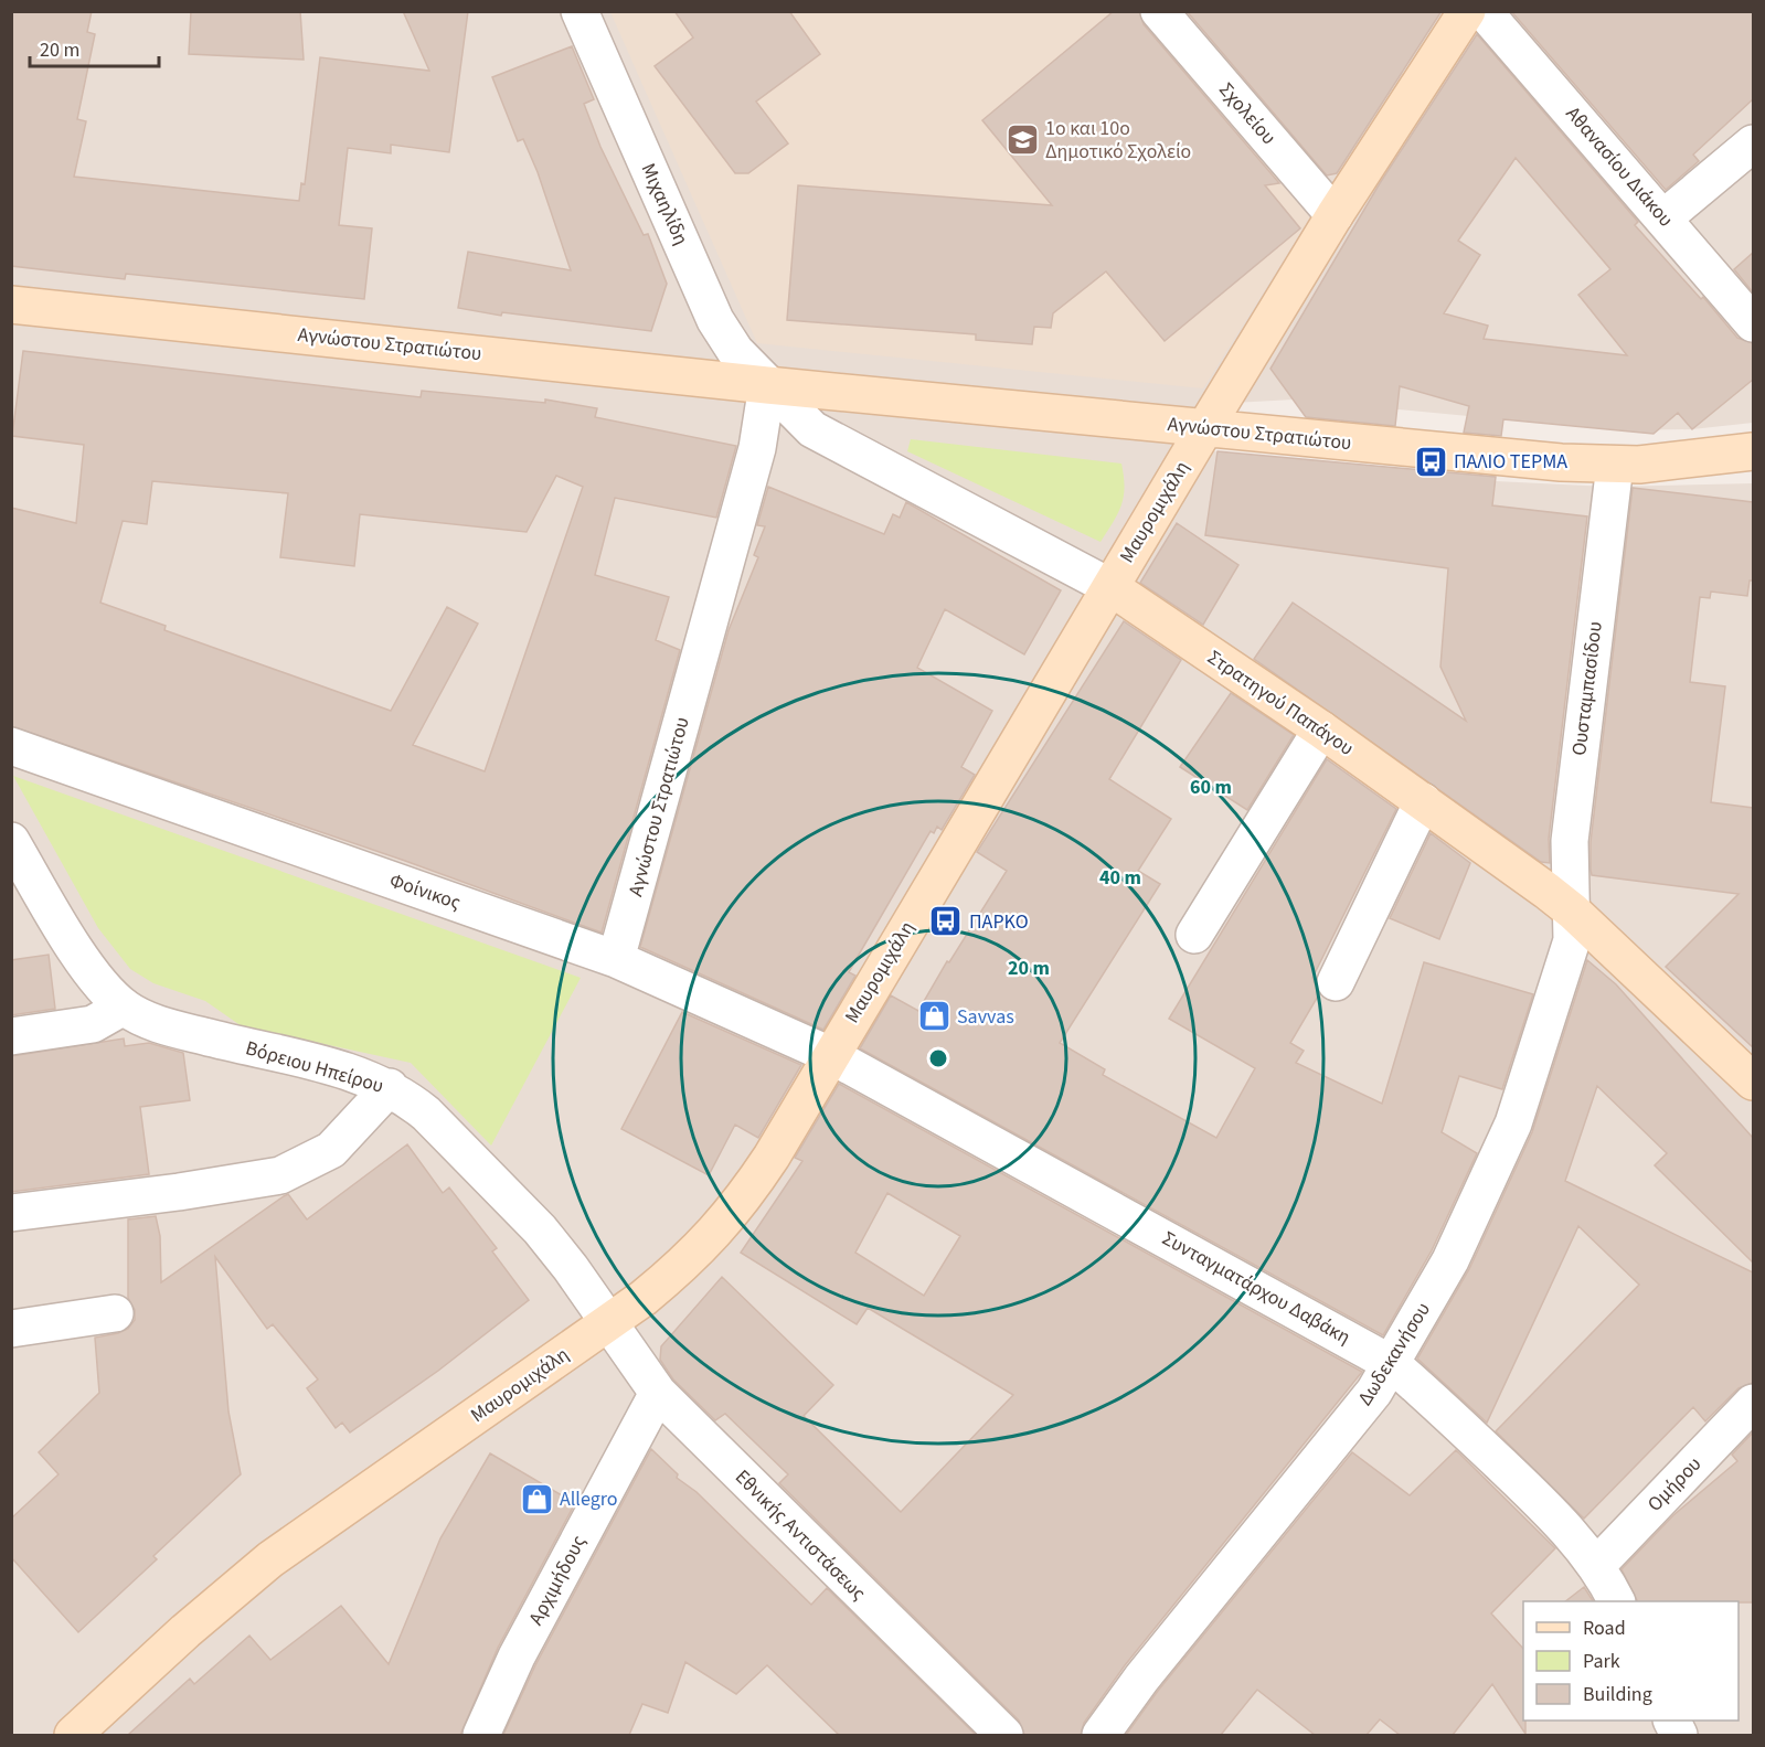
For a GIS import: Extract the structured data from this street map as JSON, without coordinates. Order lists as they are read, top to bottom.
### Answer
{
  "streets": {
    "street": [
      "Σχολείου",
      "Αθανασίου Διάκου",
      "Μιχαηλίδη",
      "Αγνώστου Στρατιώτου",
      "Μαυρομιχάλη",
      "Ουσταμπασίδου",
      "Στρατηγού Παπάγου",
      "Φοίνικος",
      "Βόρειου Ηπείρου",
      "Συνταγματάρχου Δαβάκη",
      "Δωδεκανήσου",
      "Ομήρου",
      "Εθνικής Αντιστάσεως",
      "Αρχιμήδους"
    ]
  },
  "crossings": [
    ["Σχολείου", "Μαυρομιχάλη"],
    ["Μιχαηλίδη", "Αγνώστου Στρατιώτου"],
    ["Μιχαηλίδη", "Στρατηγού Παπάγου"],
    ["Αγνώστου Στρατιώτου", "Μαυρομιχάλη"],
    ["Αγνώστου Στρατιώτου", "Ουσταμπασίδου"],
    ["Αγνώστου Στρατιώτου", "Στρατηγού Παπάγου"],
    ["Αγνώστου Στρατιώτου", "Φοίνικος"],
    ["Μαυρομιχάλη", "Στρατηγού Παπάγου"],
    ["Μαυρομιχάλη", "Φοίνικος"],
    ["Μαυρομιχάλη", "Βόρειου Ηπείρου"],
    ["Μαυρομιχάλη", "Συνταγματάρχου Δαβάκη"],
    ["Μαυρομιχάλη", "Εθνικής Αντιστάσεως"],
    ["Ουσταμπασίδου", "Στρατηγού Παπάγου"],
    ["Ουσταμπασίδου", "Δωδεκανήσου"],
    ["Στρατηγού Παπάγου", "Δωδεκανήσου"],
    ["Φοίνικος", "Συνταγματάρχου Δαβάκη"],
    ["Βόρειου Ηπείρου", "Εθνικής Αντιστάσεως"],
    ["Συνταγματάρχου Δαβάκη", "Δωδεκανήσου"],
    ["Συνταγματάρχου Δαβάκη", "Ομήρου"],
    ["Εθνικής Αντιστάσεως", "Αρχιμήδους"]
  ],
  "places": {
    "school or university": ["1ο και 10ο Δημοτικό Σχολείο"],
    "bus stop": ["ΠΑΛΙΟ ΤΕΡΜΑ", "ΠΑΡΚΟ"],
    "shop": ["Savvas", "Allegro"]
  },
  "legend": ["Road", "Park", "Building"],
  "scale_bar": "20 m",
  "rings": ["60 m", "40 m", "20 m"]
}
